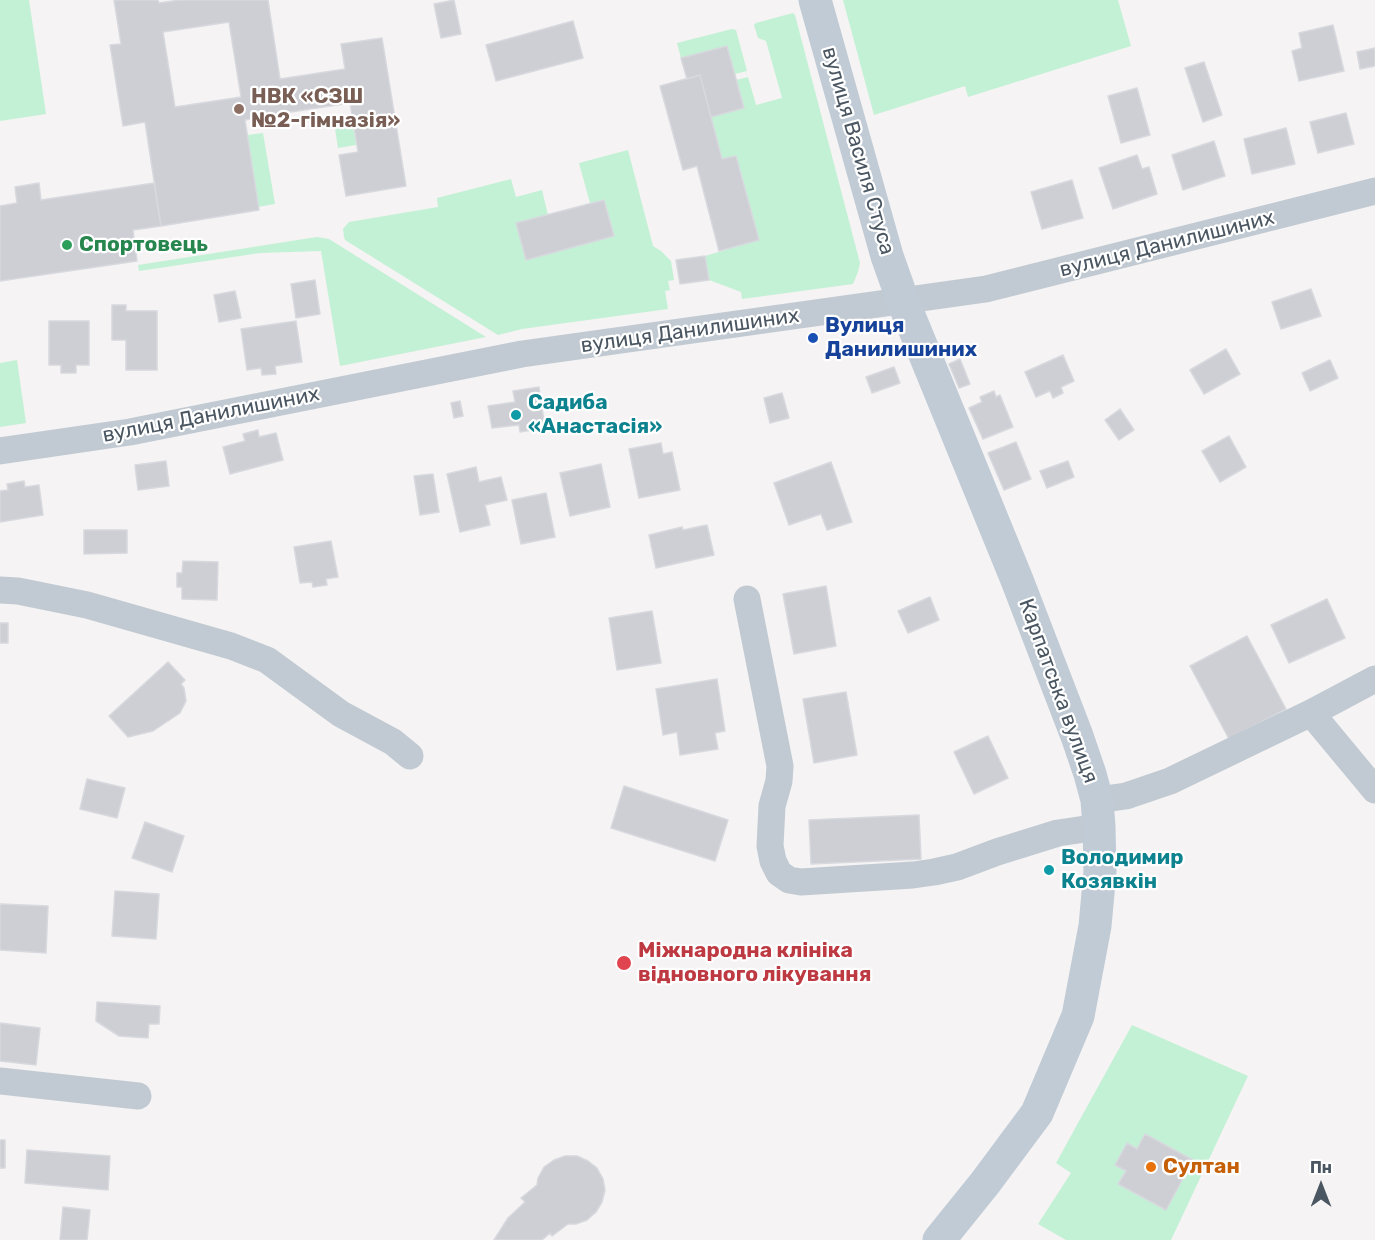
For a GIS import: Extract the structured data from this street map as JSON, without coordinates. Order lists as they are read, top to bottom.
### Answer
{
  "streets": {
    "street": ["вулиця Василя Стуса", "вулиця Данилишиних", "Карпатська вулиця"]
  },
  "crossings": [
    ["вулиця Василя Стуса", "вулиця Данилишиних"],
    ["вулиця Василя Стуса", "Карпатська вулиця"],
    ["вулиця Данилишиних", "Карпатська вулиця"]
  ],
  "places": [
    "НВК «СЗШ №2-гімназія»",
    "Спортовець",
    "Вулиця Данилишиних",
    "Садиба «Анастасія»",
    "Володимир Козявкін",
    "Міжнародна клініка відновного лікування",
    "Султан"
  ],
  "north": "top"
}
